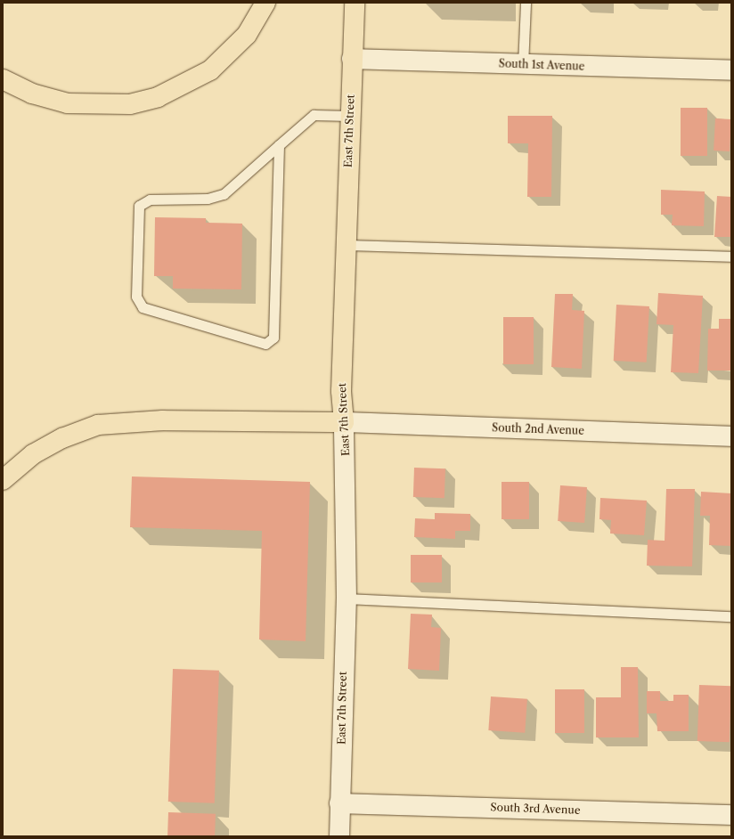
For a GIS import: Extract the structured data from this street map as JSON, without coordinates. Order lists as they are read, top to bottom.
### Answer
{
  "streets": {
    "main road": ["East 7th Street"],
    "street": ["South 1st Avenue", "South 2nd Avenue", "South 3rd Avenue"]
  },
  "crossings": [
    ["South 1st Avenue", "East 7th Street"],
    ["East 7th Street", "South 2nd Avenue"],
    ["East 7th Street", "South 3rd Avenue"]
  ]
}
